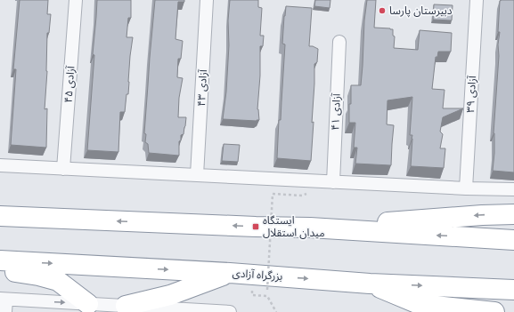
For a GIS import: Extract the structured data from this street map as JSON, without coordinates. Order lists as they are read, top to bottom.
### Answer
{
  "streets": {
    "highway": ["بزرگراه آزادی"],
    "street": [
      "۴۵ آزادی",
      "۴۳ آزادی",
      "۳۹ آزادی",
      "۴۱ آزادی"
    ]
  },
  "places": {
    "other": ["دبیرستان پارسا"],
    "transit": ["ایستگاه میدان استقلال"]
  }
}
